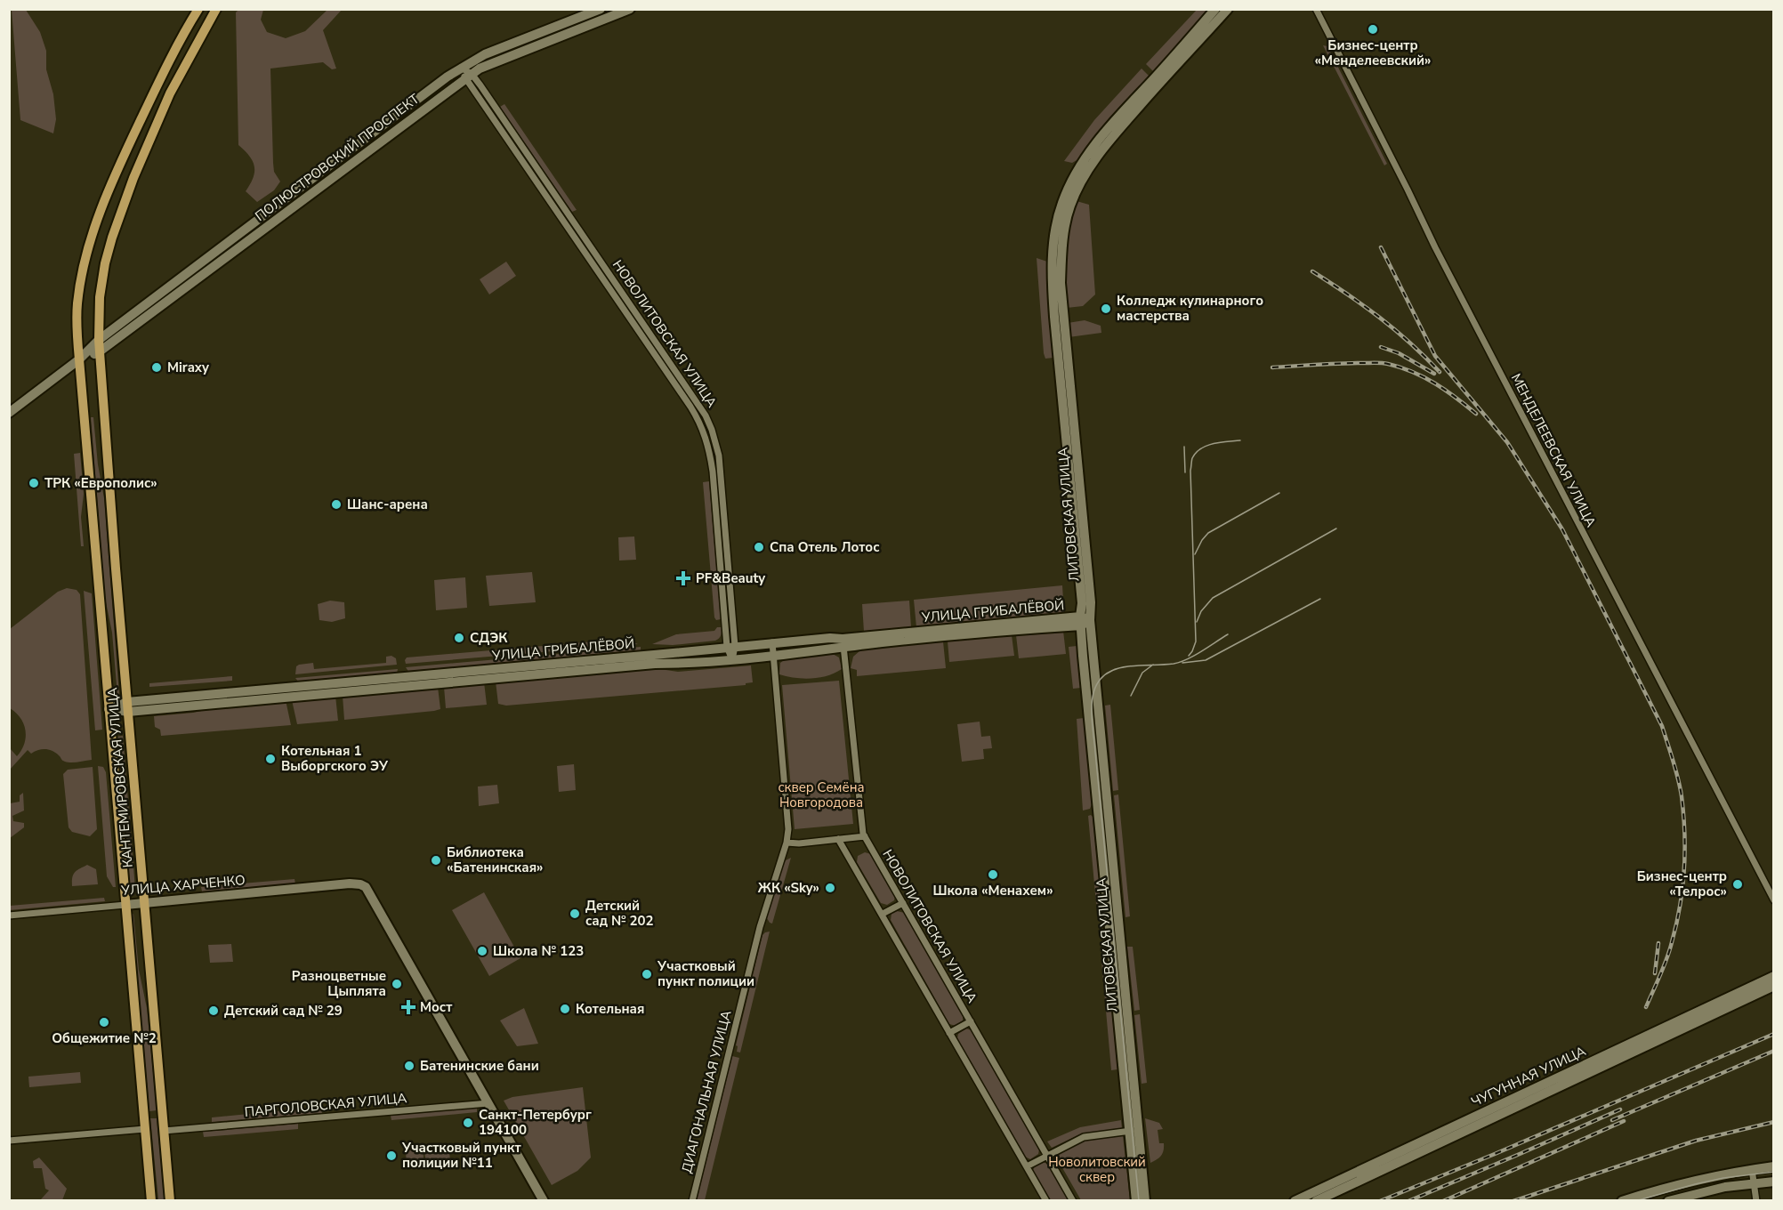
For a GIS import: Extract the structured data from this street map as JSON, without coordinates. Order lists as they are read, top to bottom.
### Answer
{
  "streets": {
    "main road": ["КАНТЕМИРОВСКАЯ УЛИЦА"],
    "street": [
      "ПОЛЮСТРОВСКИЙ ПРОСПЕКТ",
      "НОВОЛИТОВСКАЯ УЛИЦА",
      "МЕНДЕЛЕЕВСКАЯ УЛИЦА",
      "ЛИТОВСКАЯ УЛИЦА",
      "УЛИЦА ГРИБАЛЁВОЙ",
      "УЛИЦА ХАРЧЕНКО",
      "ЧУГУННАЯ УЛИЦА",
      "ДИАГОНАЛЬНАЯ УЛИЦА",
      "ПАРГОЛОВСКАЯ УЛИЦА"
    ]
  },
  "crossings": [
    ["ПОЛЮСТРОВСКИЙ ПРОСПЕКТ", "НОВОЛИТОВСКАЯ УЛИЦА"],
    ["ПОЛЮСТРОВСКИЙ ПРОСПЕКТ", "КАНТЕМИРОВСКАЯ УЛИЦА"],
    ["НОВОЛИТОВСКАЯ УЛИЦА", "УЛИЦА ГРИБАЛЁВОЙ"],
    ["ЛИТОВСКАЯ УЛИЦА", "УЛИЦА ГРИБАЛЁВОЙ"],
    ["УЛИЦА ГРИБАЛЁВОЙ", "КАНТЕМИРОВСКАЯ УЛИЦА"],
    ["УЛИЦА ГРИБАЛЁВОЙ", "ДИАГОНАЛЬНАЯ УЛИЦА"],
    ["КАНТЕМИРОВСКАЯ УЛИЦА", "УЛИЦА ХАРЧЕНКО"],
    ["КАНТЕМИРОВСКАЯ УЛИЦА", "ПАРГОЛОВСКАЯ УЛИЦА"],
    ["УЛИЦА ХАРЧЕНКО", "ПАРГОЛОВСКАЯ УЛИЦА"]
  ],
  "parks": ["сквер Семёна Новгородова", "Новолитовский сквер"],
  "places": {
    "other": [
      "Бизнес-центр «Менделеевский»",
      "Колледж кулинарного мастерства",
      "Miraxy",
      "ТРК «Европолис»",
      "Шанс-арена",
      "Спа Отель Лотос",
      "СДЭК",
      "Котельная 1 Выборгского ЭУ",
      "Библиотека «Батенинская»",
      "Школа «Менахем»",
      "Бизнес-центр «Телрос»",
      "ЖК «Sky»",
      "Детский сад № 202",
      "Школа № 123",
      "Участковый пункт полиции",
      "Разноцветные Цыплята",
      "Котельная",
      "Детский сад № 29",
      "Общежитие №2",
      "Батенинские бани",
      "Санкт-Петербург 194100",
      "Участковый пункт полиции №11"
    ],
    "health": ["PF&Beauty", "Мост"]
  }
}
